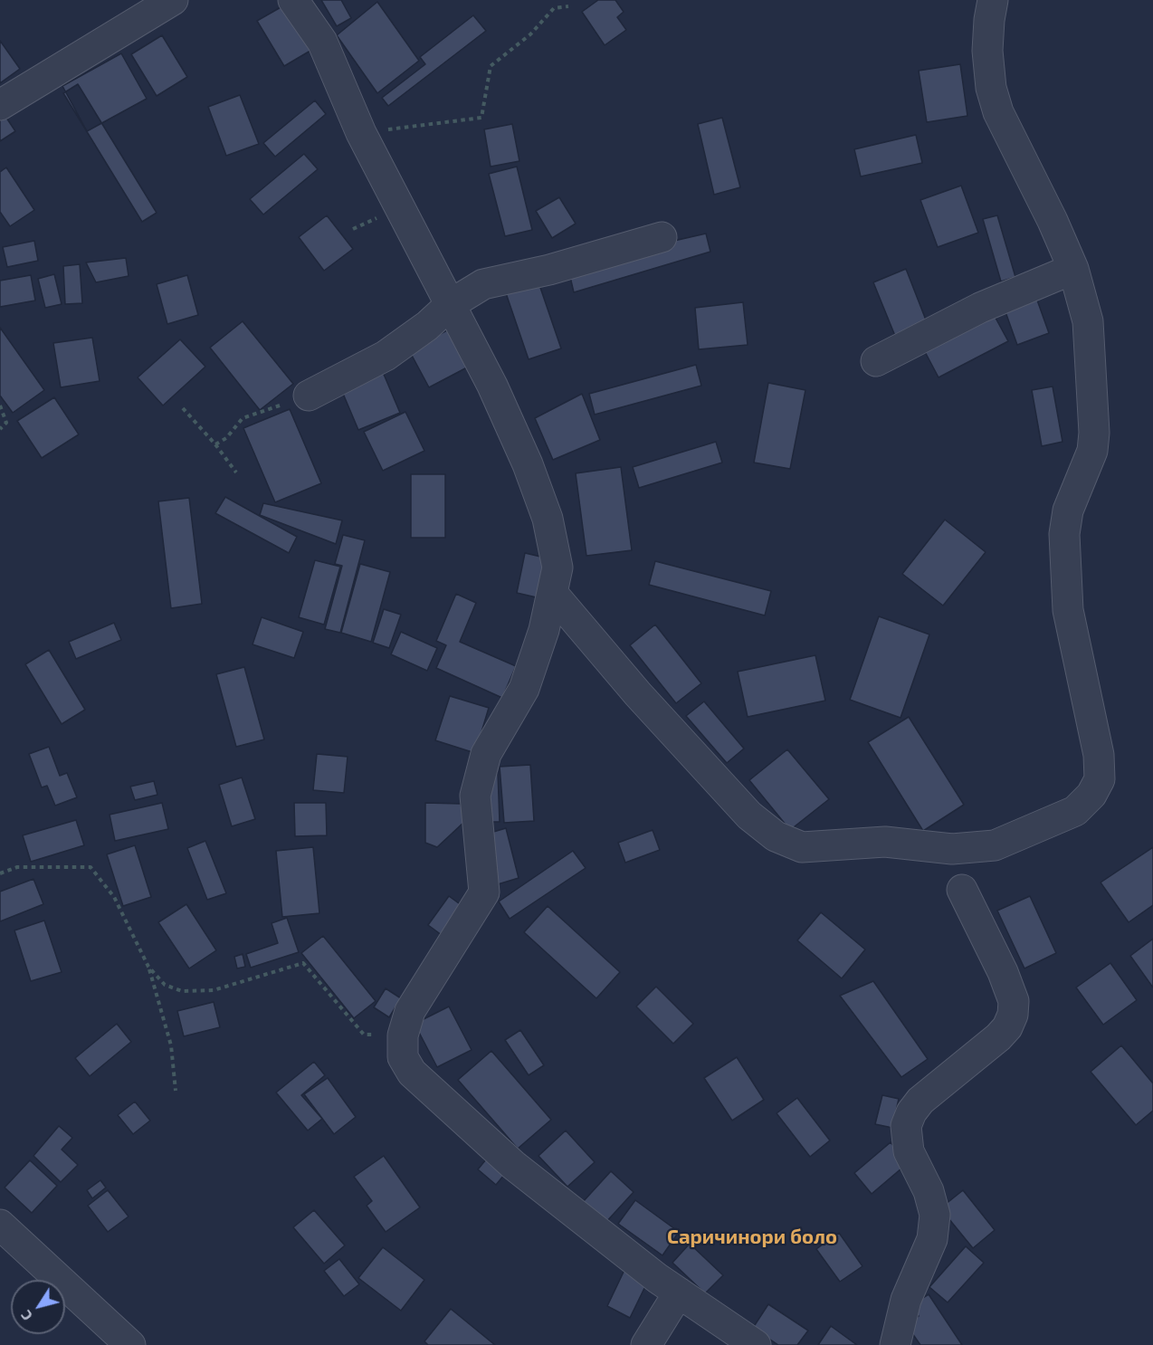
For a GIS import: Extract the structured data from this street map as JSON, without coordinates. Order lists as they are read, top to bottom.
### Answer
{
  "districts": ["Саричинори боло"],
  "north": "bottom left"
}
